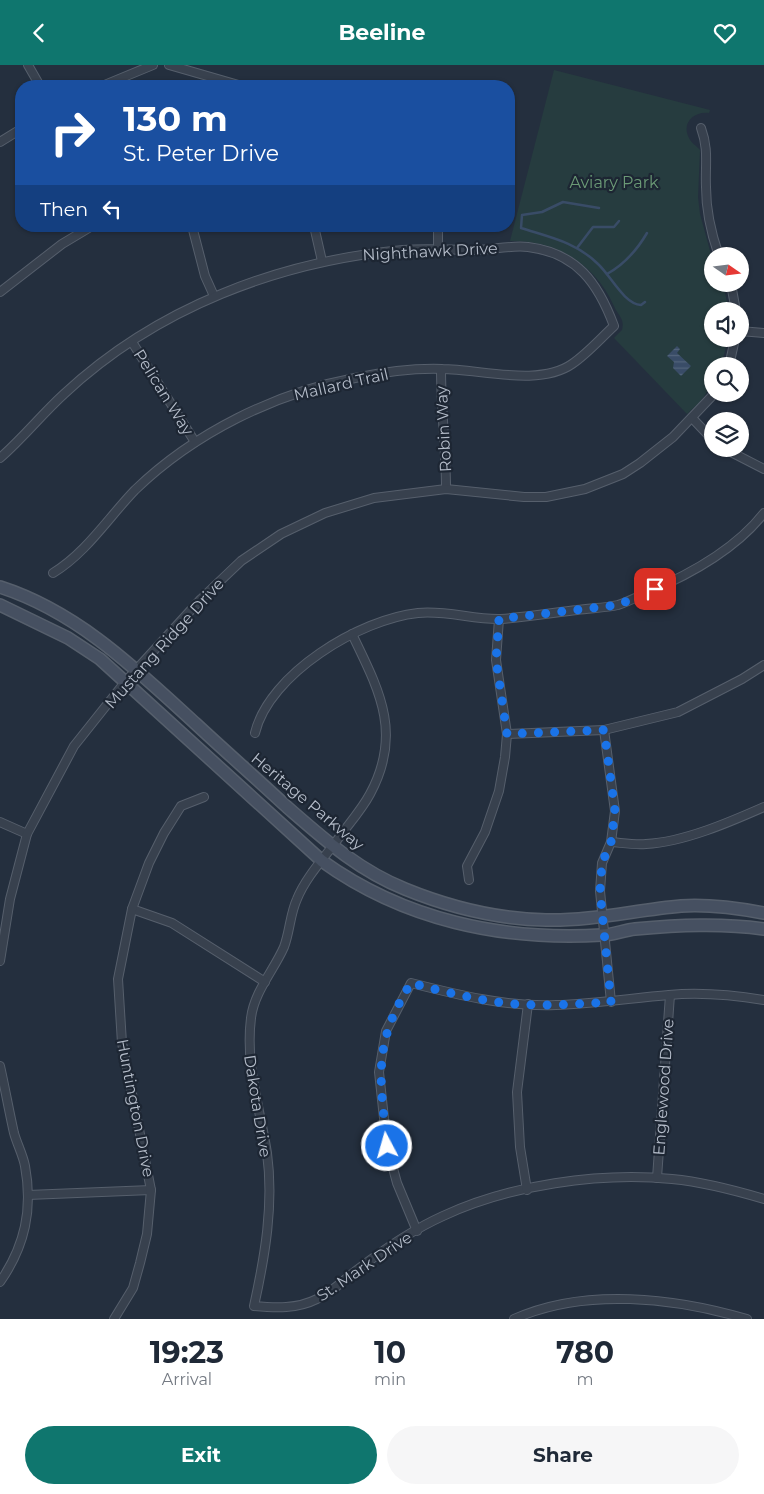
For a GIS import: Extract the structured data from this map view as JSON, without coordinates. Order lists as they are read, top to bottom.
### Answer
{
  "streets": {
    "main road": ["Heritage Parkway"],
    "street": [
      "Nighthawk Drive",
      "Mallard Trail",
      "Pelican Way",
      "Robin Way",
      "Mustang Ridge Drive",
      "Englewood Drive",
      "Dakota Drive",
      "Huntington Drive",
      "St. Mark Drive"
    ]
  },
  "crossings": [
    ["Nighthawk Drive", "Mallard Trail"],
    ["Nighthawk Drive", "Pelican Way"],
    ["Mallard Trail", "Pelican Way"],
    ["Mallard Trail", "Robin Way"],
    ["Robin Way", "Mustang Ridge Drive"],
    ["Mustang Ridge Drive", "Heritage Parkway"],
    ["Heritage Parkway", "Dakota Drive"],
    ["Englewood Drive", "St. Mark Drive"],
    ["Dakota Drive", "St. Mark Drive"]
  ],
  "parks": ["Aviary Park"],
  "north": "right",
  "page": {
    "header": "Beeline",
    "turn": ["130 m", "St. Peter Drive"],
    "then": "Then",
    "eta": [
      "19:23",
      "Arrival",
      "10",
      "min",
      "780",
      "m"
    ],
    "buttons": ["Exit", "Share"]
  }
}
